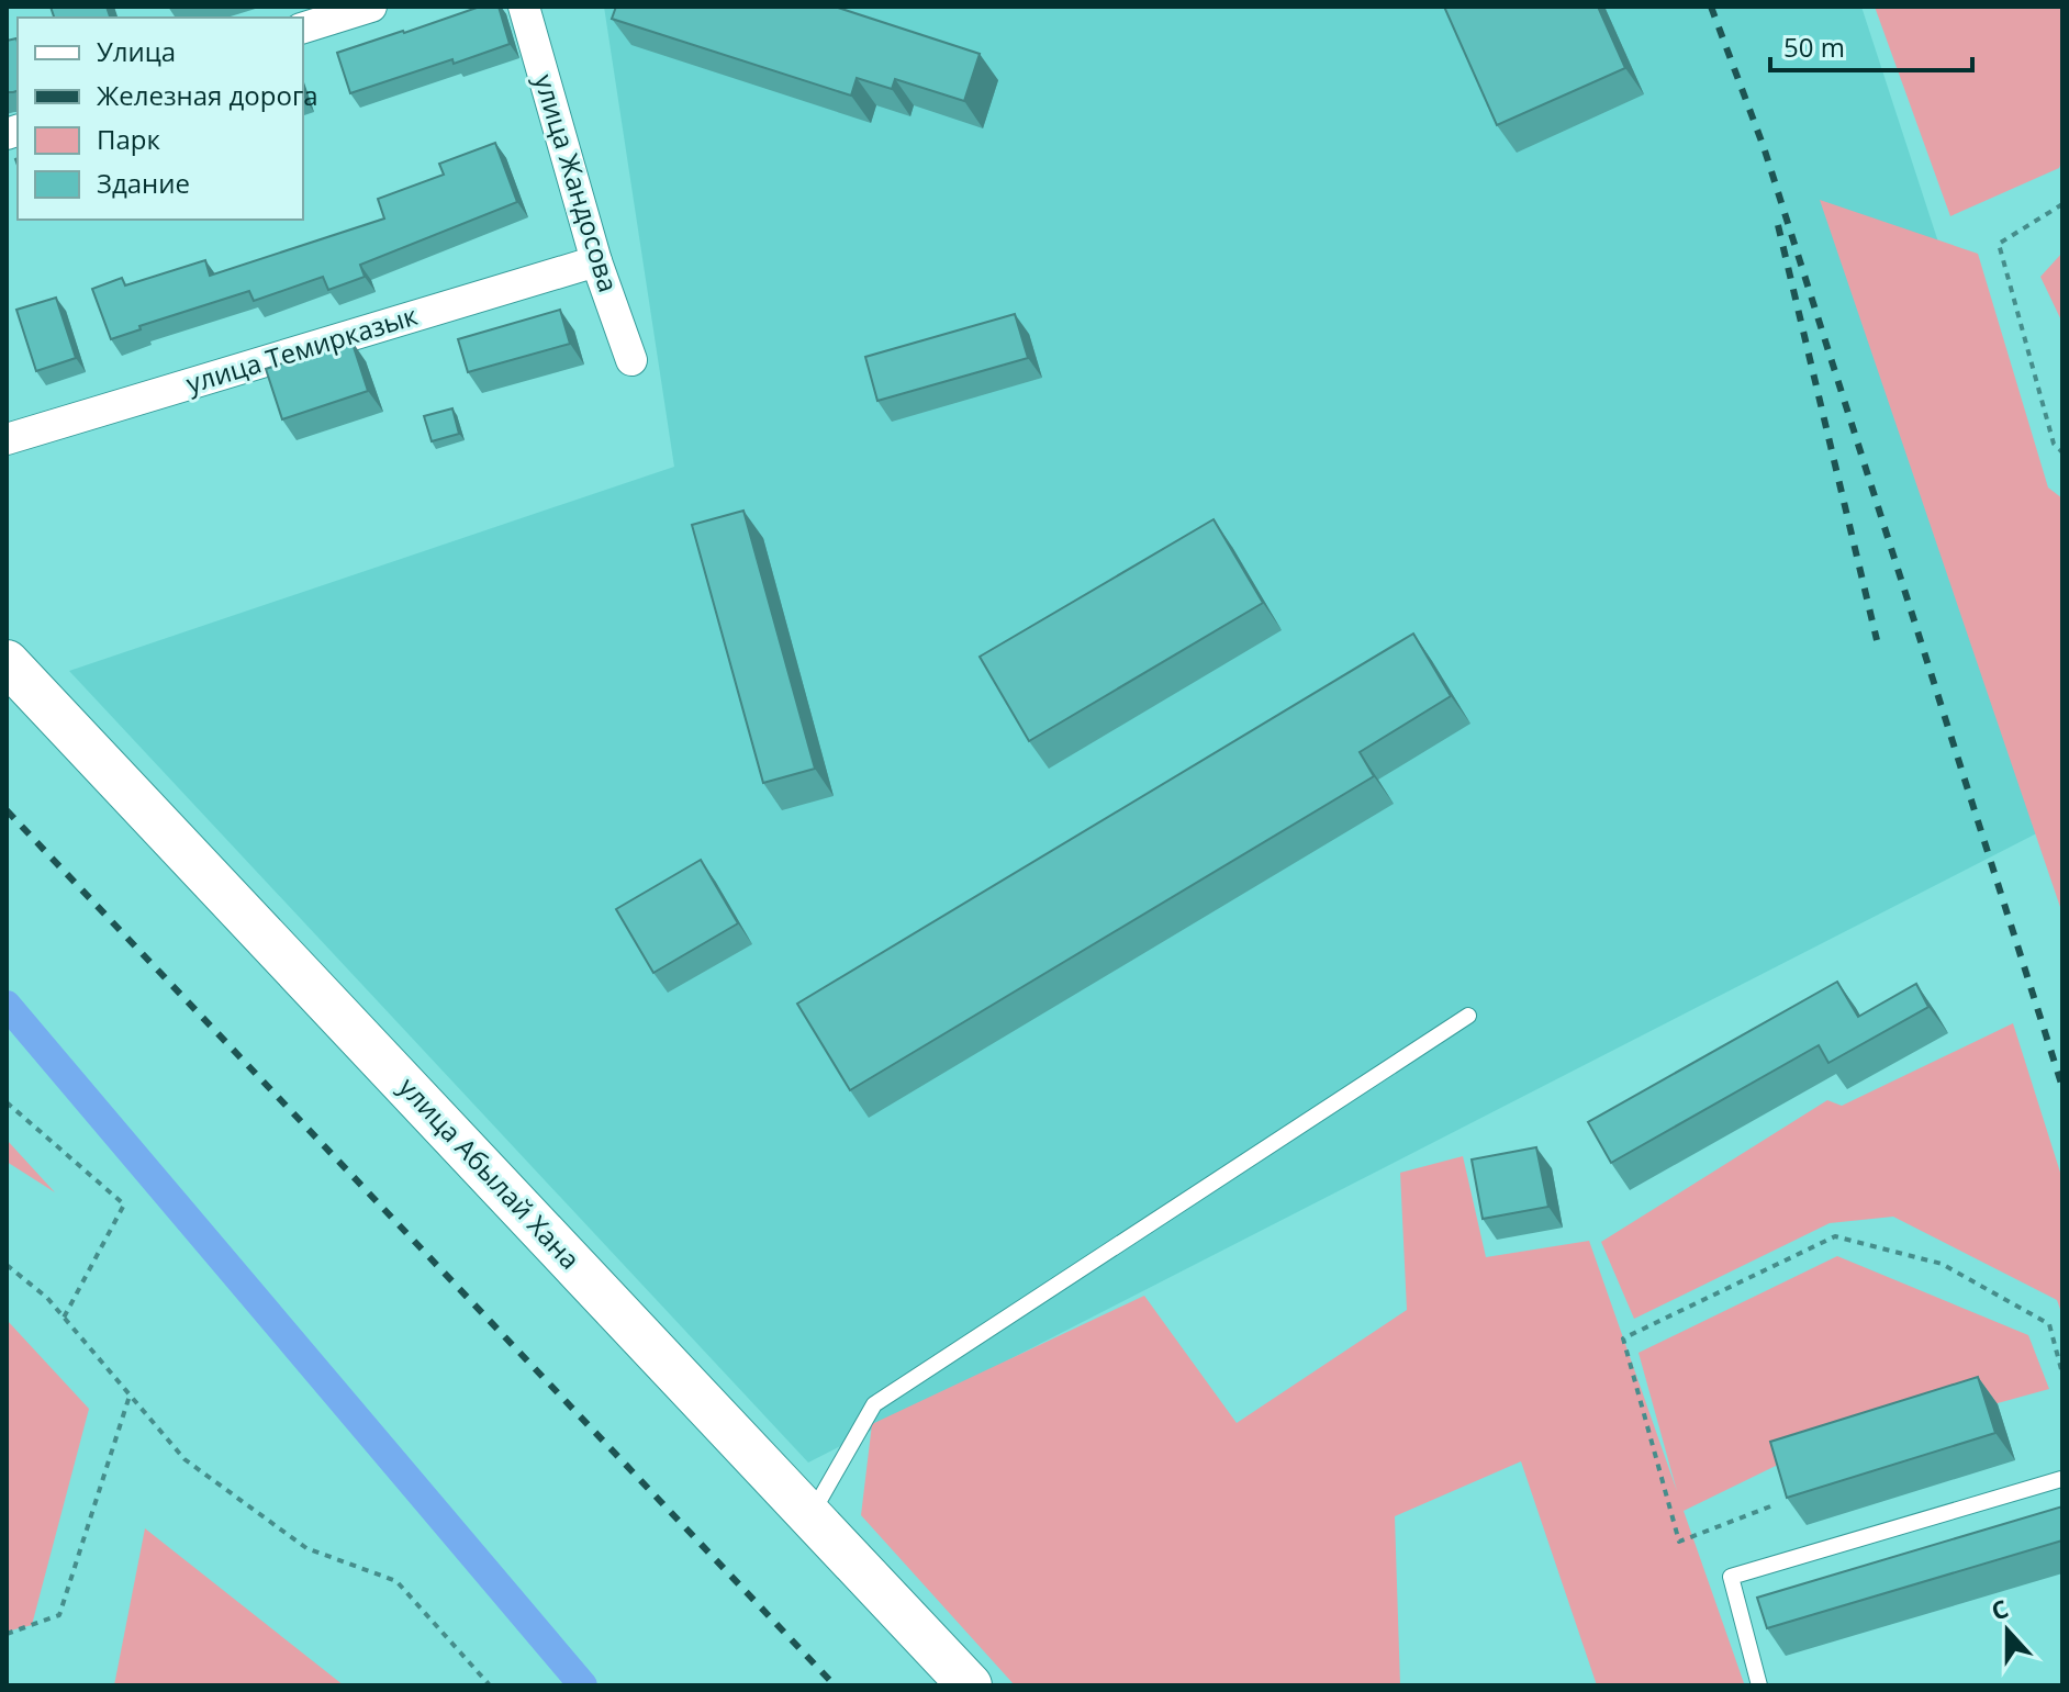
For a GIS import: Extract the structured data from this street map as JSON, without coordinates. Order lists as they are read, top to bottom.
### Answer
{
  "streets": {
    "main road": ["улица Абылай Хана"],
    "street": ["улица Жандосова", "улица Темирказык"]
  },
  "crossings": [
    ["улица Жандосова", "улица Темирказык"]
  ],
  "legend": [
    "Улица",
    "Железная дорога",
    "Парк",
    "Здание"
  ],
  "scale_bar": "50 m",
  "north": "top"
}
